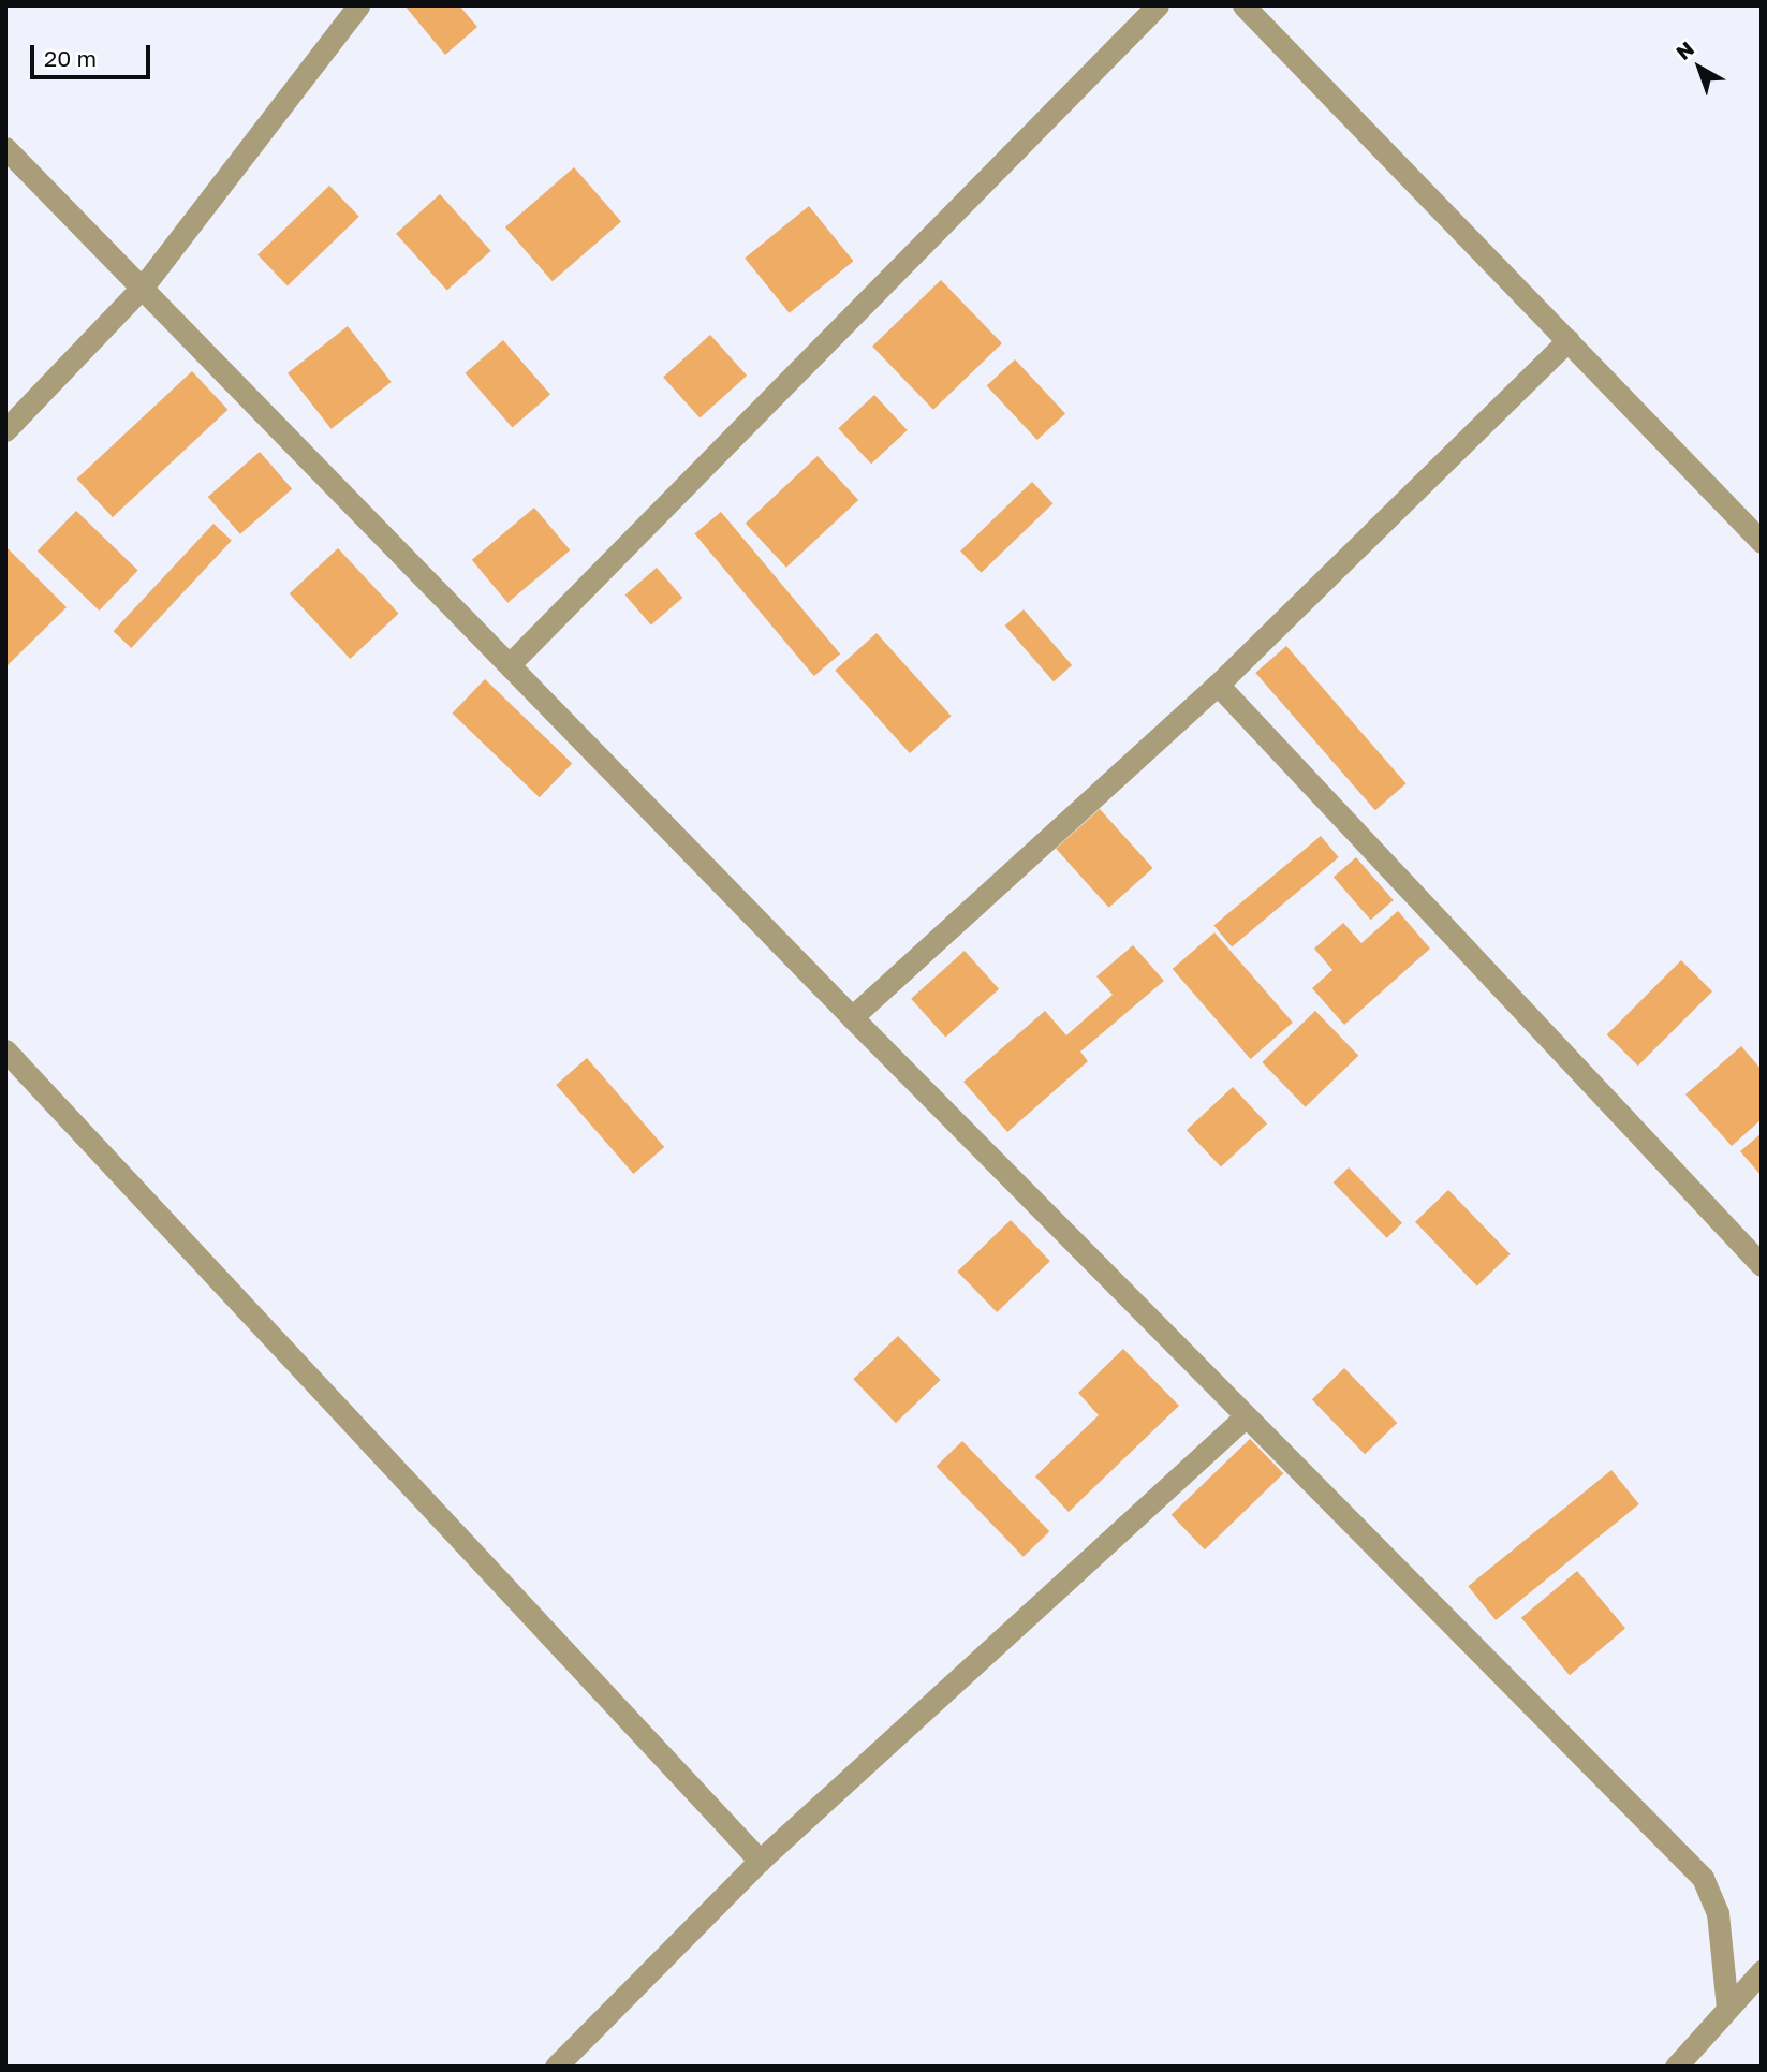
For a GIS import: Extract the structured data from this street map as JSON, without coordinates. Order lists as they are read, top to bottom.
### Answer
{
  "scale_bar": "20 m",
  "north": "top left"
}
